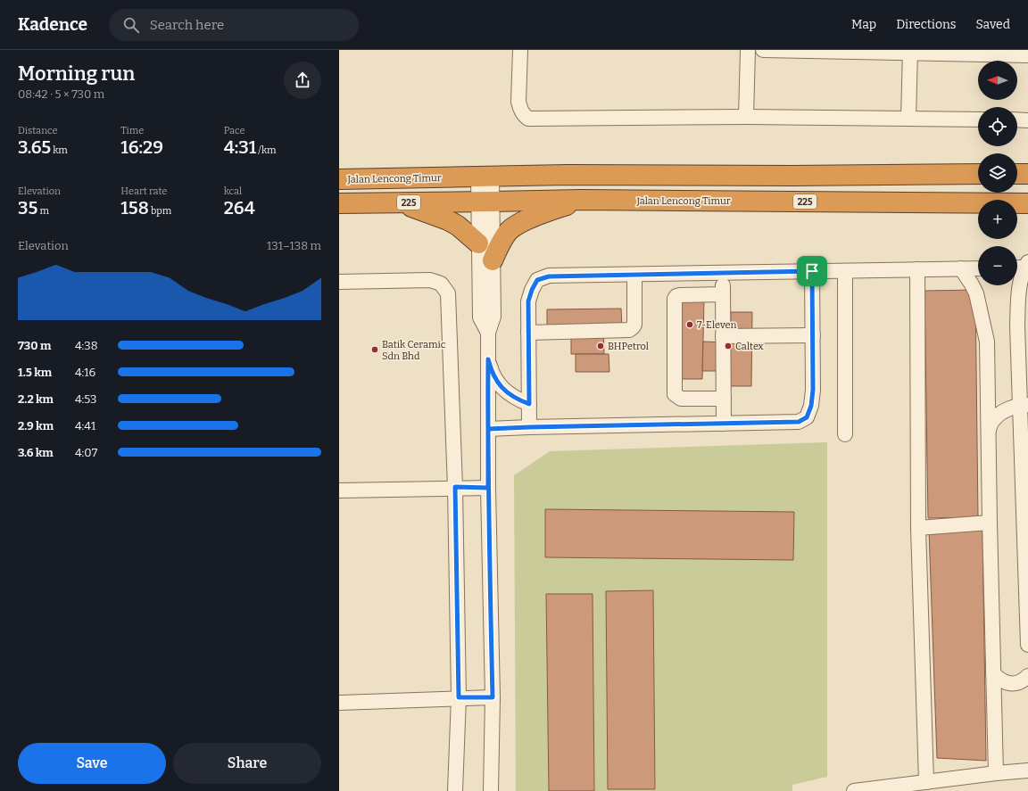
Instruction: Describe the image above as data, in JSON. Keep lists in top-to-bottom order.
{
  "streets": {
    "highway": ["Jalan Lencong Timur", "225"]
  },
  "places": [
    "7-Eleven",
    "BHPetrol",
    "Caltex",
    "Batik Ceramic Sdn Bhd"
  ],
  "north": "left",
  "page": {
    "header": "Kadence",
    "search": "Search here",
    "nav": ["Map", "Directions", "Saved"],
    "heading": ["Morning run", "08:42 · 5 × 730 m"],
    "map_buttons": ["+", "−"],
    "stats": [
      ["Distance", "3.65 km"],
      ["Time", "16:29"],
      ["Pace", "4:31 /km"],
      ["Elevation", "35 m"],
      ["Heart rate", "158 bpm"],
      ["kcal", "264"]
    ],
    "chart": ["Elevation", "131–138 m"],
    "list": [
      {
        "name": "730 m",
        "note": "4:38"
      },
      {
        "name": "1.5 km",
        "note": "4:16"
      },
      {
        "name": "2.2 km",
        "note": "4:53"
      },
      {
        "name": "2.9 km",
        "note": "4:41"
      },
      {
        "name": "3.6 km",
        "note": "4:07"
      }
    ],
    "buttons": ["Save", "Share"]
  }
}
